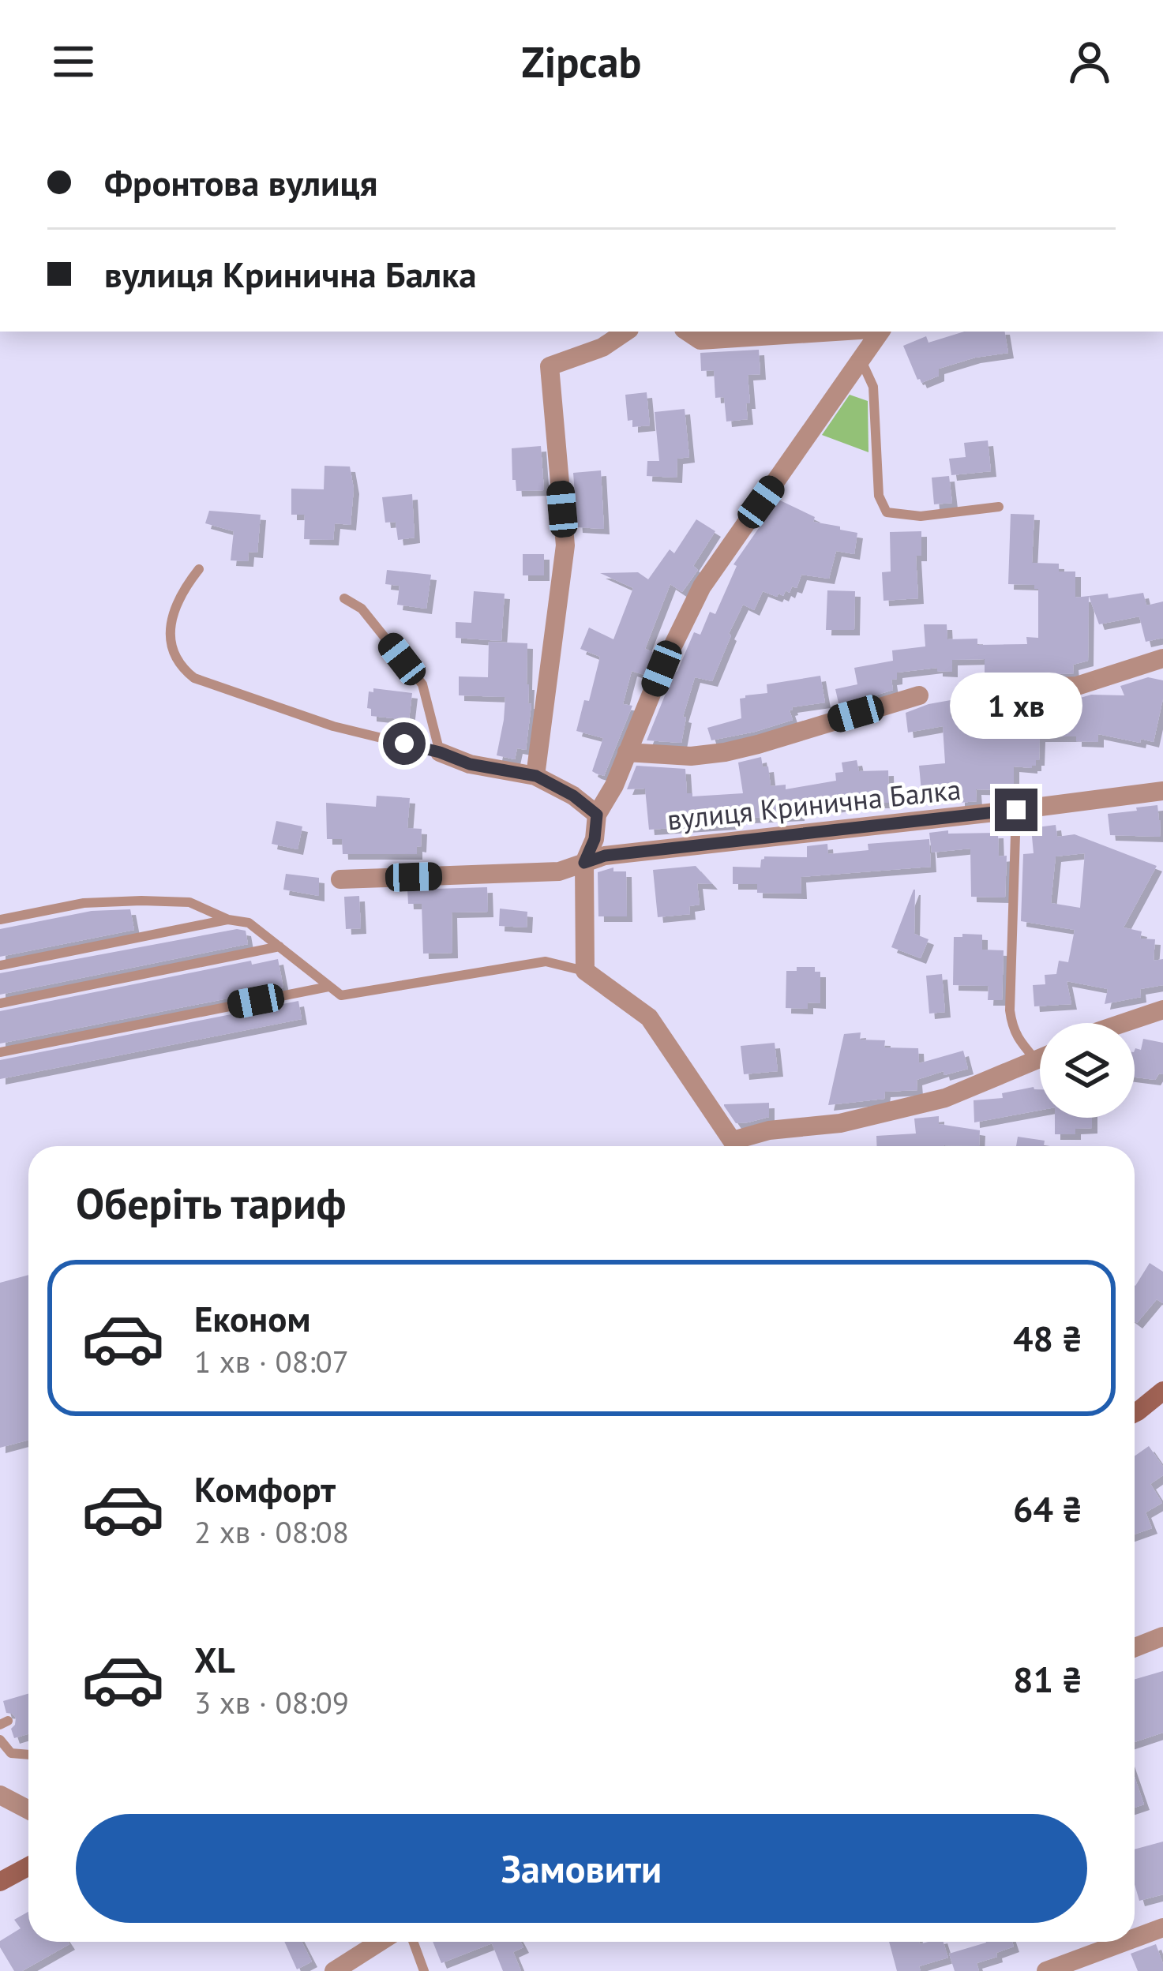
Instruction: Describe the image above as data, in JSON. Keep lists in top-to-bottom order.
{
  "streets": {
    "street": ["вулиця Кринична Балка"]
  },
  "page": {
    "header": "Zipcab",
    "banner": ["Фронтова вулиця", "вулиця Кринична Балка"],
    "bubble": "1 хв",
    "heading": "Оберіть тариф",
    "list": [
      {
        "name": "Економ",
        "note": "1 хв · 08:07",
        "value": "48 ₴"
      },
      {
        "name": "Комфорт",
        "note": "2 хв · 08:08",
        "value": "64 ₴"
      },
      {
        "name": "XL",
        "note": "3 хв · 08:09",
        "value": "81 ₴"
      }
    ],
    "buttons": "Замовити"
  }
}
